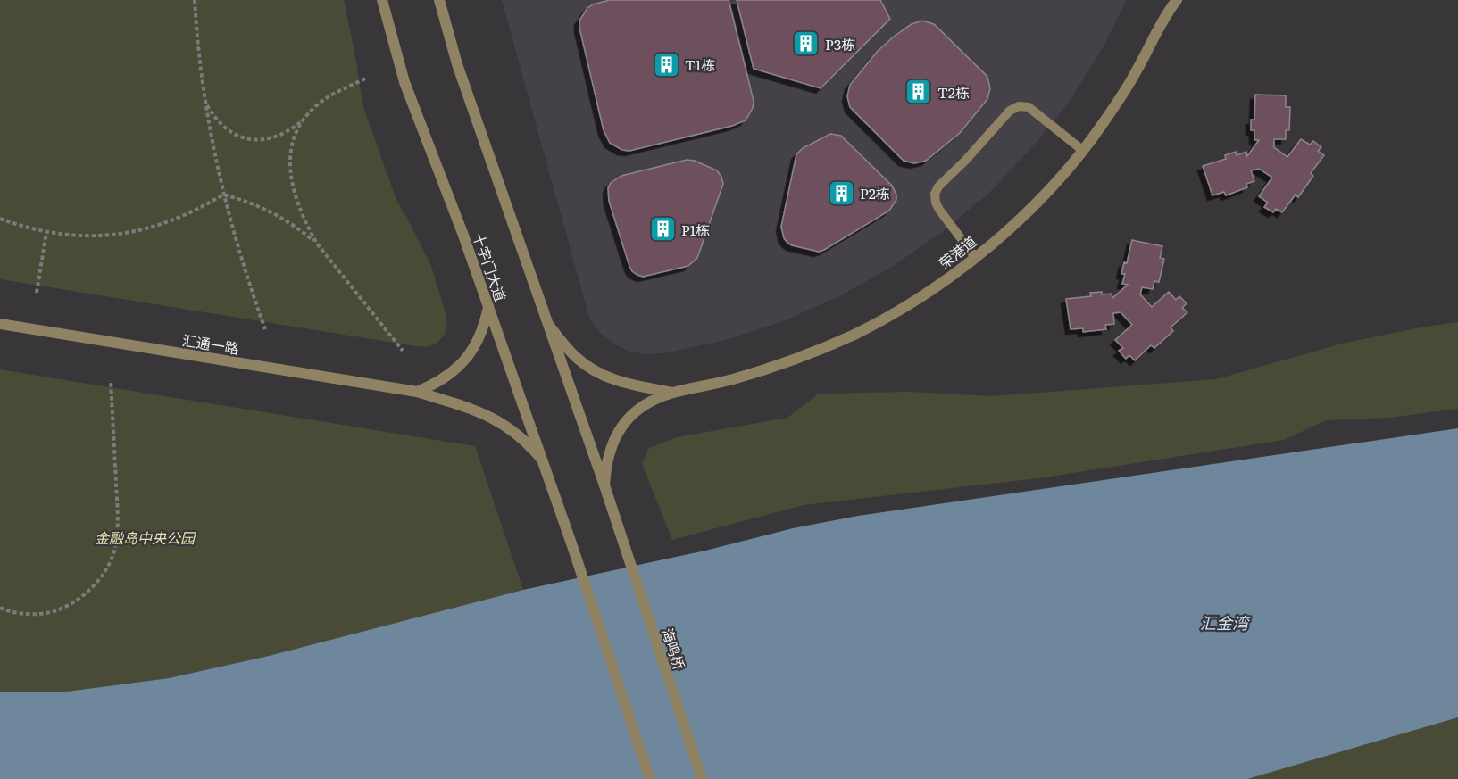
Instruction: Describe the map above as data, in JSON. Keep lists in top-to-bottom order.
{
  "streets": {
    "street": [
      "荣港道",
      "十字门大道",
      "汇通一路",
      "海鸣桥"
    ]
  },
  "crossings": [
    ["十字门大道", "汇通一路"]
  ],
  "water": ["汇金湾"],
  "parks": ["金融岛中央公园"],
  "places": {
    "building": [
      "P3栋",
      "T1栋",
      "T2栋",
      "P2栋",
      "P1栋"
    ]
  }
}
